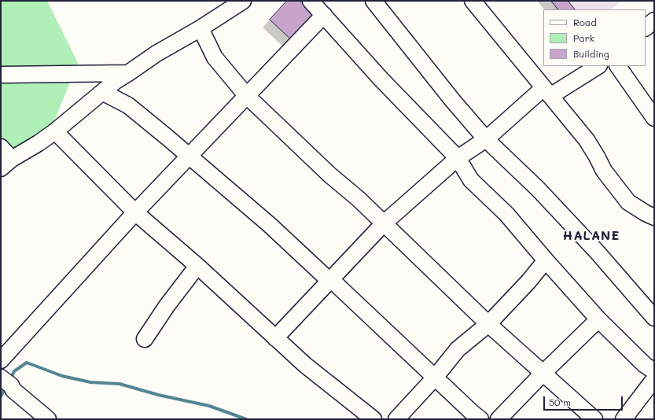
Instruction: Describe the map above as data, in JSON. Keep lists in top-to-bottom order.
{
  "districts": ["HALANE"],
  "legend": ["Road", "Park", "Building"],
  "scale_bar": "50 m"
}
